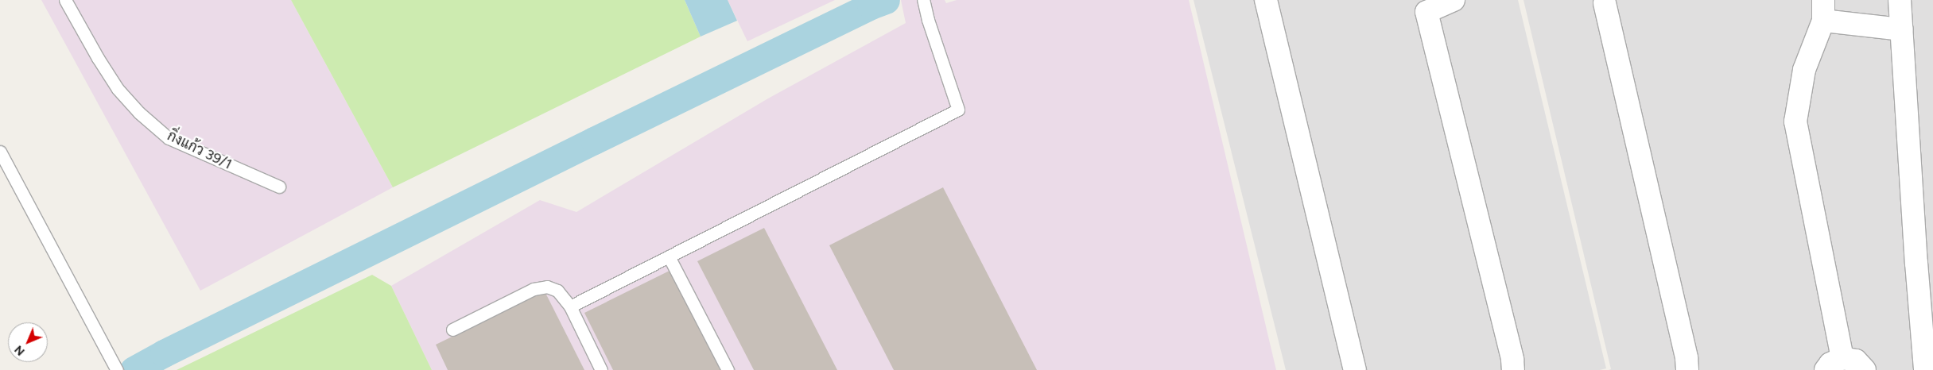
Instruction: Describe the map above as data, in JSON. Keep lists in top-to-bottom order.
{
  "streets": {
    "lane": ["กิ่งแก้ว 39/1"]
  },
  "north": "bottom left"
}
